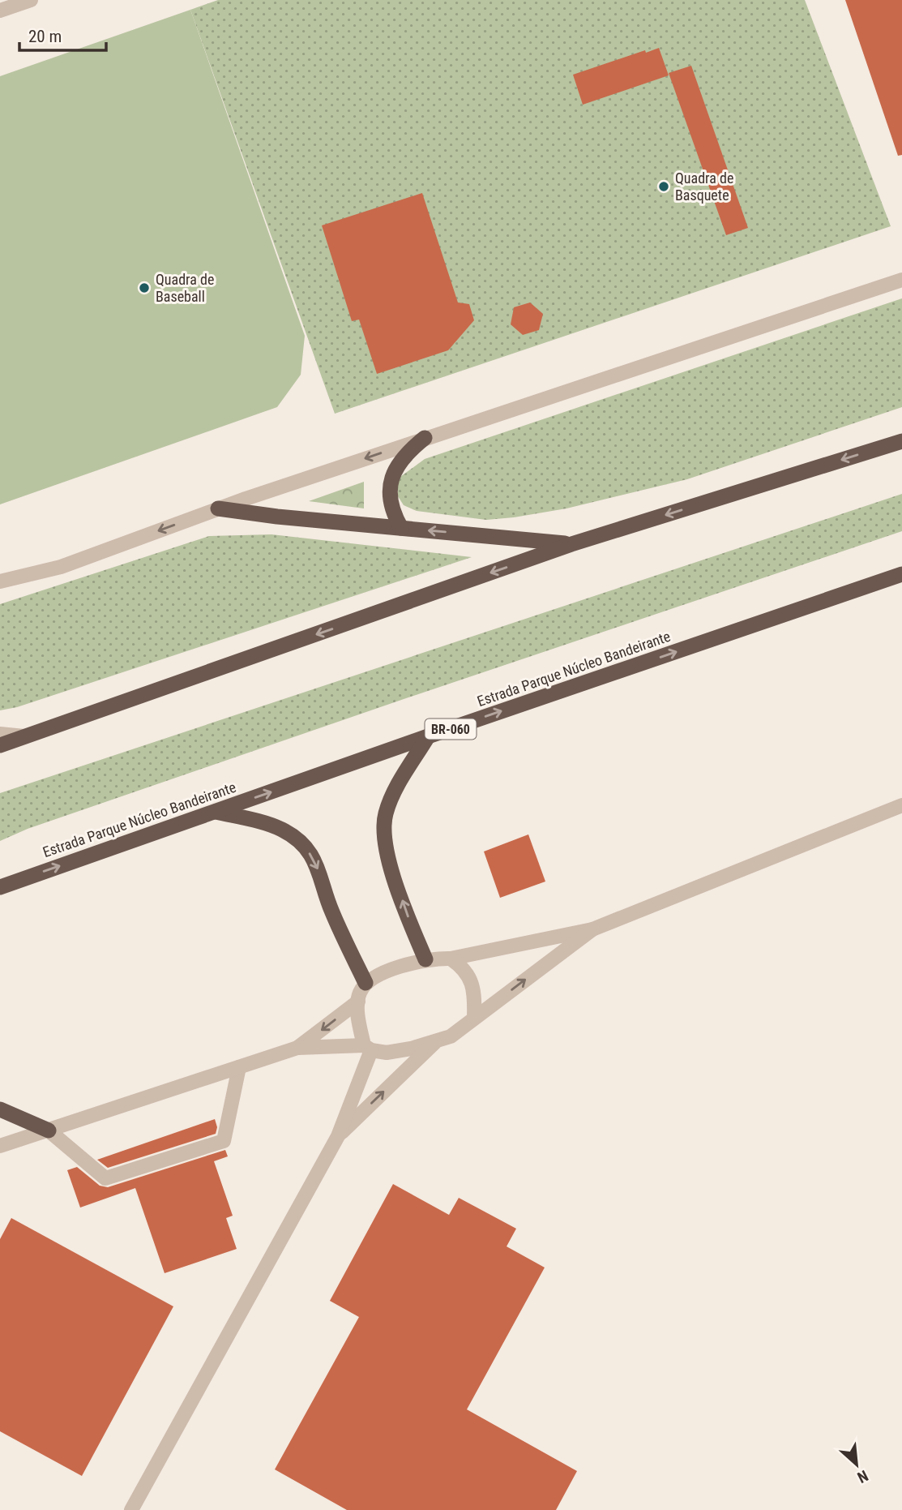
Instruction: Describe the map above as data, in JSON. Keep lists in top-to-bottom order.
{
  "streets": {
    "highway": ["Estrada Parque Núcleo Bandeirante", "BR-060"]
  },
  "places": ["Quadra de Basquete", "Quadra de Baseball"],
  "scale_bar": "20 m",
  "north": "bottom right"
}
